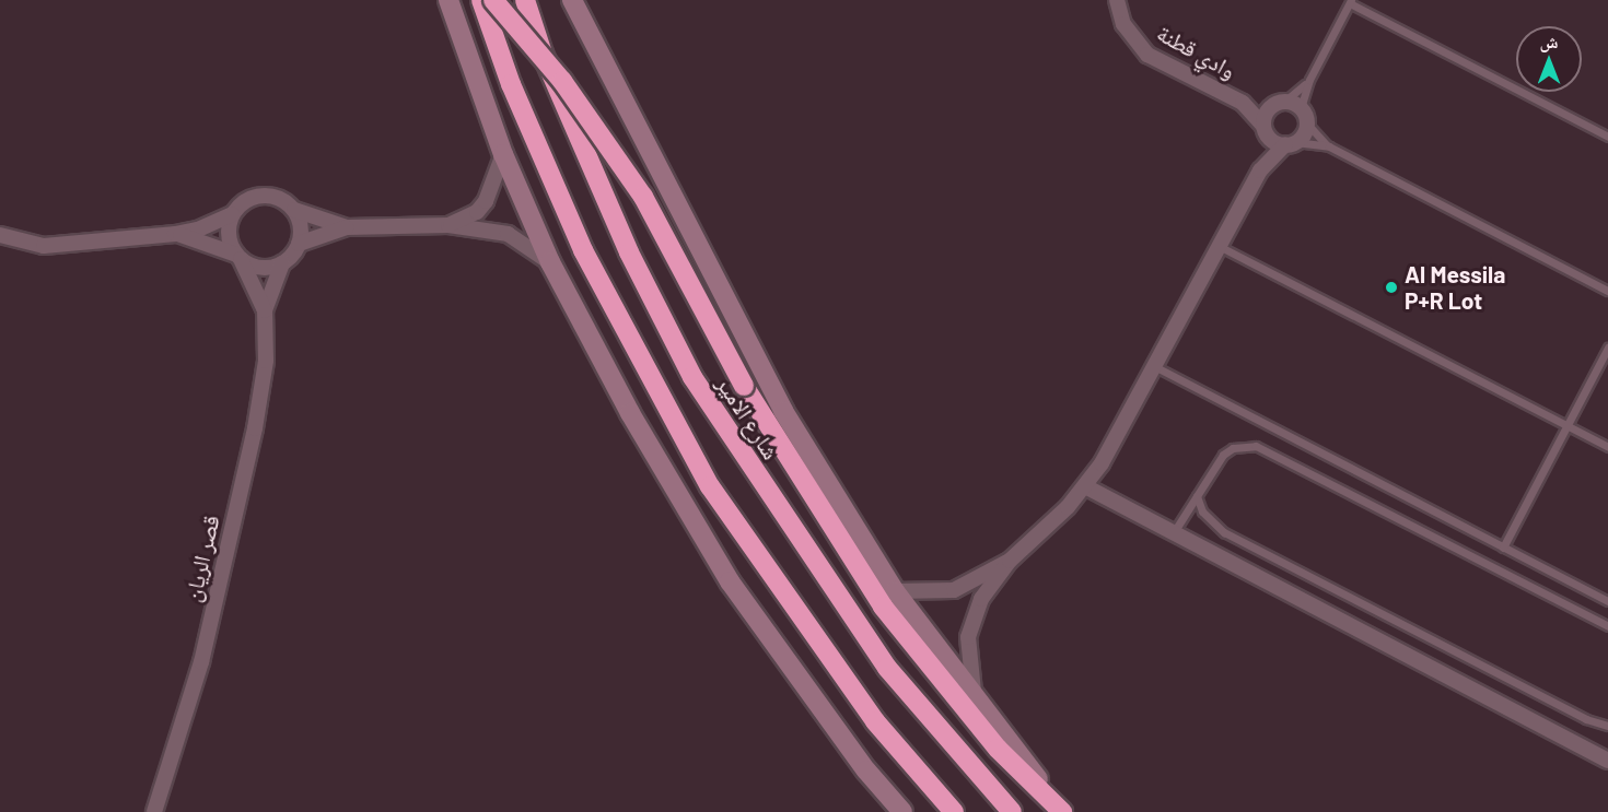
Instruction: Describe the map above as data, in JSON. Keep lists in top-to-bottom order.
{
  "streets": {
    "highway": ["شارع الامير"],
    "street": ["وادي قطنة", "قصر الريان"]
  },
  "places": ["Al Messila P+R Lot"],
  "north": "top"
}
